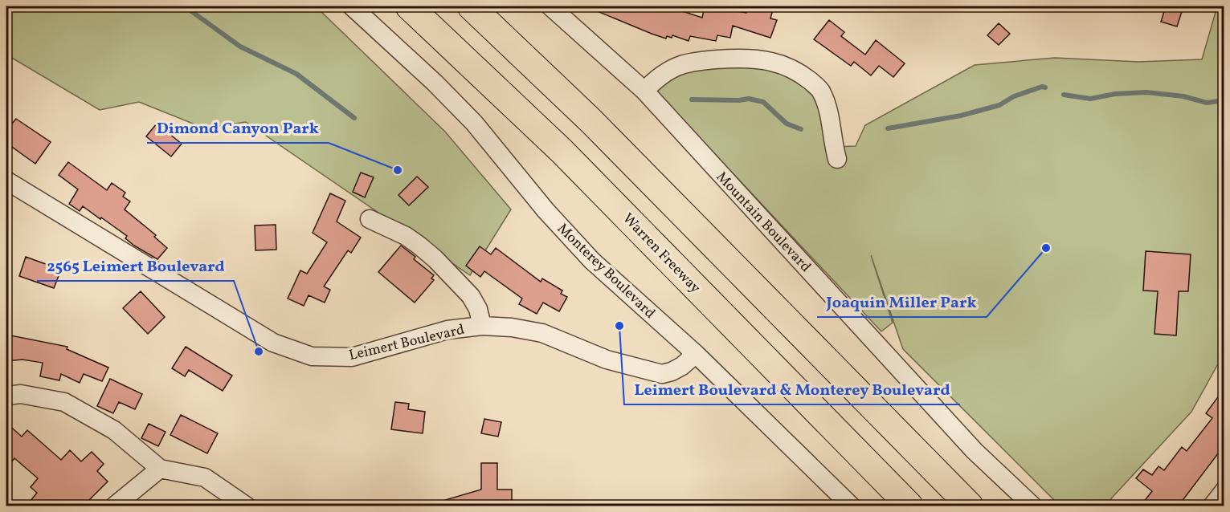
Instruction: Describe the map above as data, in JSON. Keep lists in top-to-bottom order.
{
  "streets": {
    "highway": ["Warren Freeway"],
    "street": ["Mountain Boulevard", "Monterey Boulevard", "Leimert Boulevard"]
  },
  "crossings": [
    ["Monterey Boulevard", "Leimert Boulevard"]
  ],
  "places": [
    "Dimond Canyon Park",
    "Joaquin Miller Park",
    "Leimert Boulevard & Monterey Boulevard",
    "2565 Leimert Boulevard"
  ]
}
